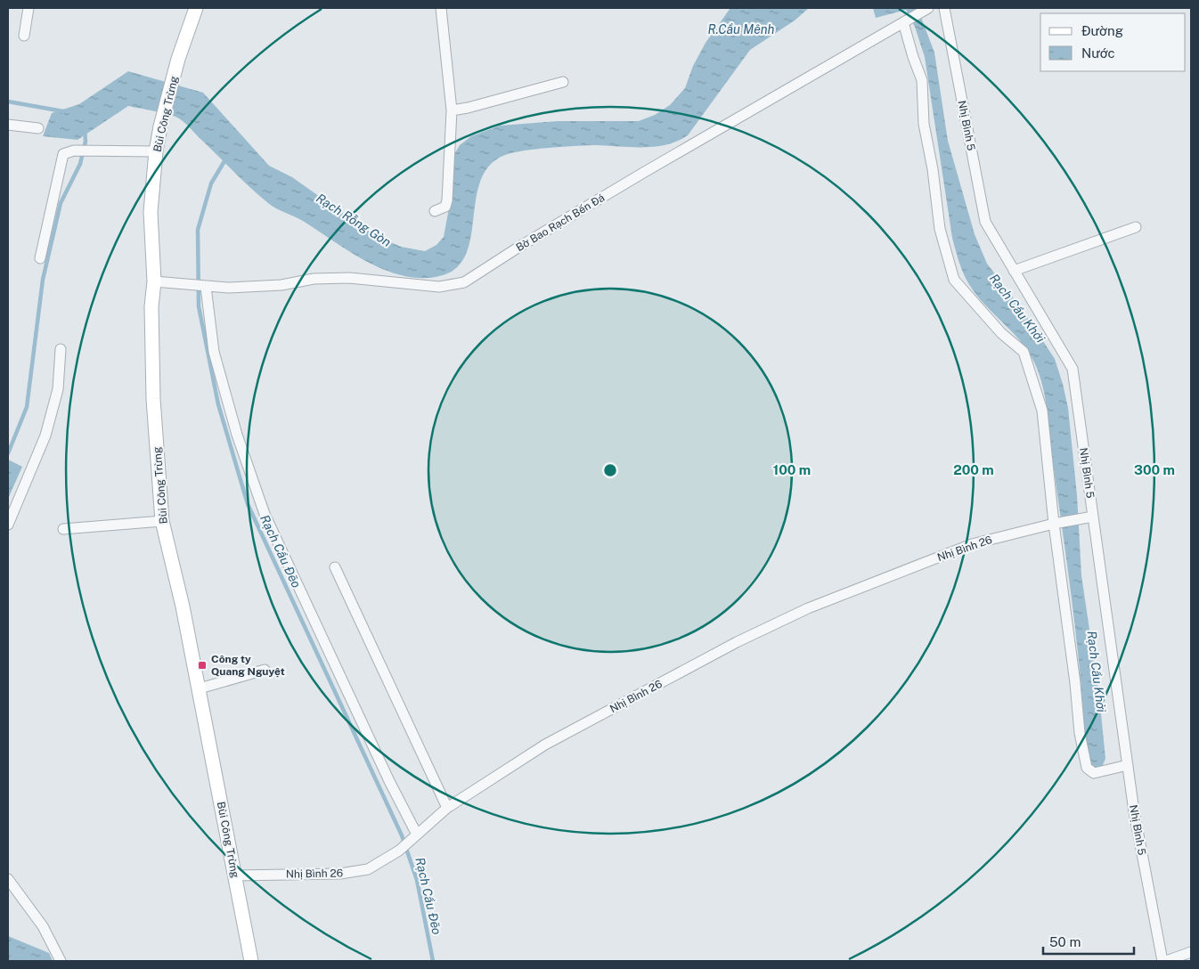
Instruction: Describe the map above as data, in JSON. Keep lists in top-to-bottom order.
{
  "streets": {
    "street": [
      "Bùi Công Trừng",
      "Nhị Bình 5",
      "Bờ Bao Rạch Bến Đá",
      "Nhị Bình 26"
    ]
  },
  "crossings": [
    ["Bùi Công Trừng", "Bờ Bao Rạch Bến Đá"],
    ["Bùi Công Trừng", "Nhị Bình 26"],
    ["Nhị Bình 5", "Nhị Bình 26"]
  ],
  "water": [
    "R.Cầu Mênh",
    "Rạch Rỗng Gòn",
    "Rạch Cầu Khởi",
    "Rạch Cầu Đẽo"
  ],
  "places": {
    "transit": ["Công ty Quang Nguyệt"]
  },
  "legend": ["Đường", "Nước"],
  "scale_bar": "50 m",
  "rings": ["100 m", "200 m", "300 m"]
}
